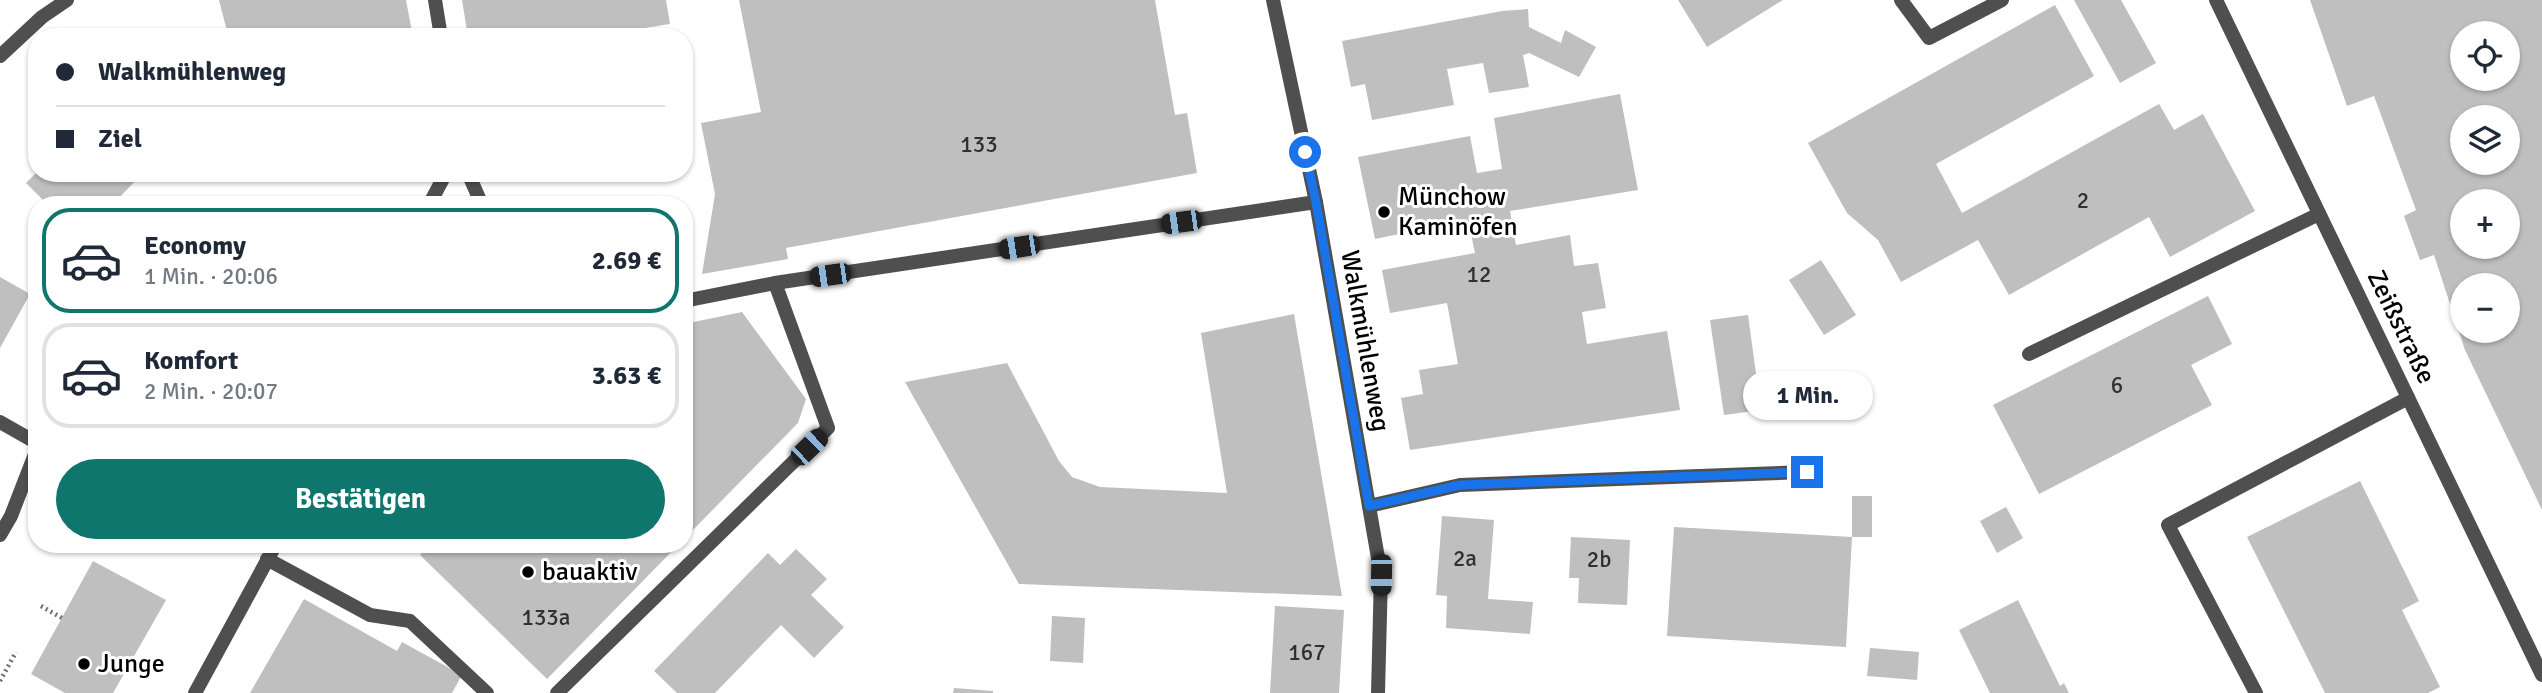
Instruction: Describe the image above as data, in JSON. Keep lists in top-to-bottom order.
{
  "streets": {
    "street": ["Zeißstraße", "Walkmühlenweg"]
  },
  "places": ["Münchow Kaminöfen", "bauaktiv", "Junge"],
  "house_numbers": [
    "133",
    "2",
    "12",
    "6",
    "2a",
    "2b",
    "133a",
    "167"
  ],
  "page": {
    "map_buttons": ["+", "−"],
    "banner": ["Walkmühlenweg", "Ziel"],
    "list": [
      {
        "name": "Economy",
        "note": "1 Min. · 20:06",
        "value": "2.69 €"
      },
      {
        "name": "Komfort",
        "note": "2 Min. · 20:07",
        "value": "3.63 €"
      }
    ],
    "bubble": "1 Min.",
    "buttons": "Bestätigen"
  }
}
